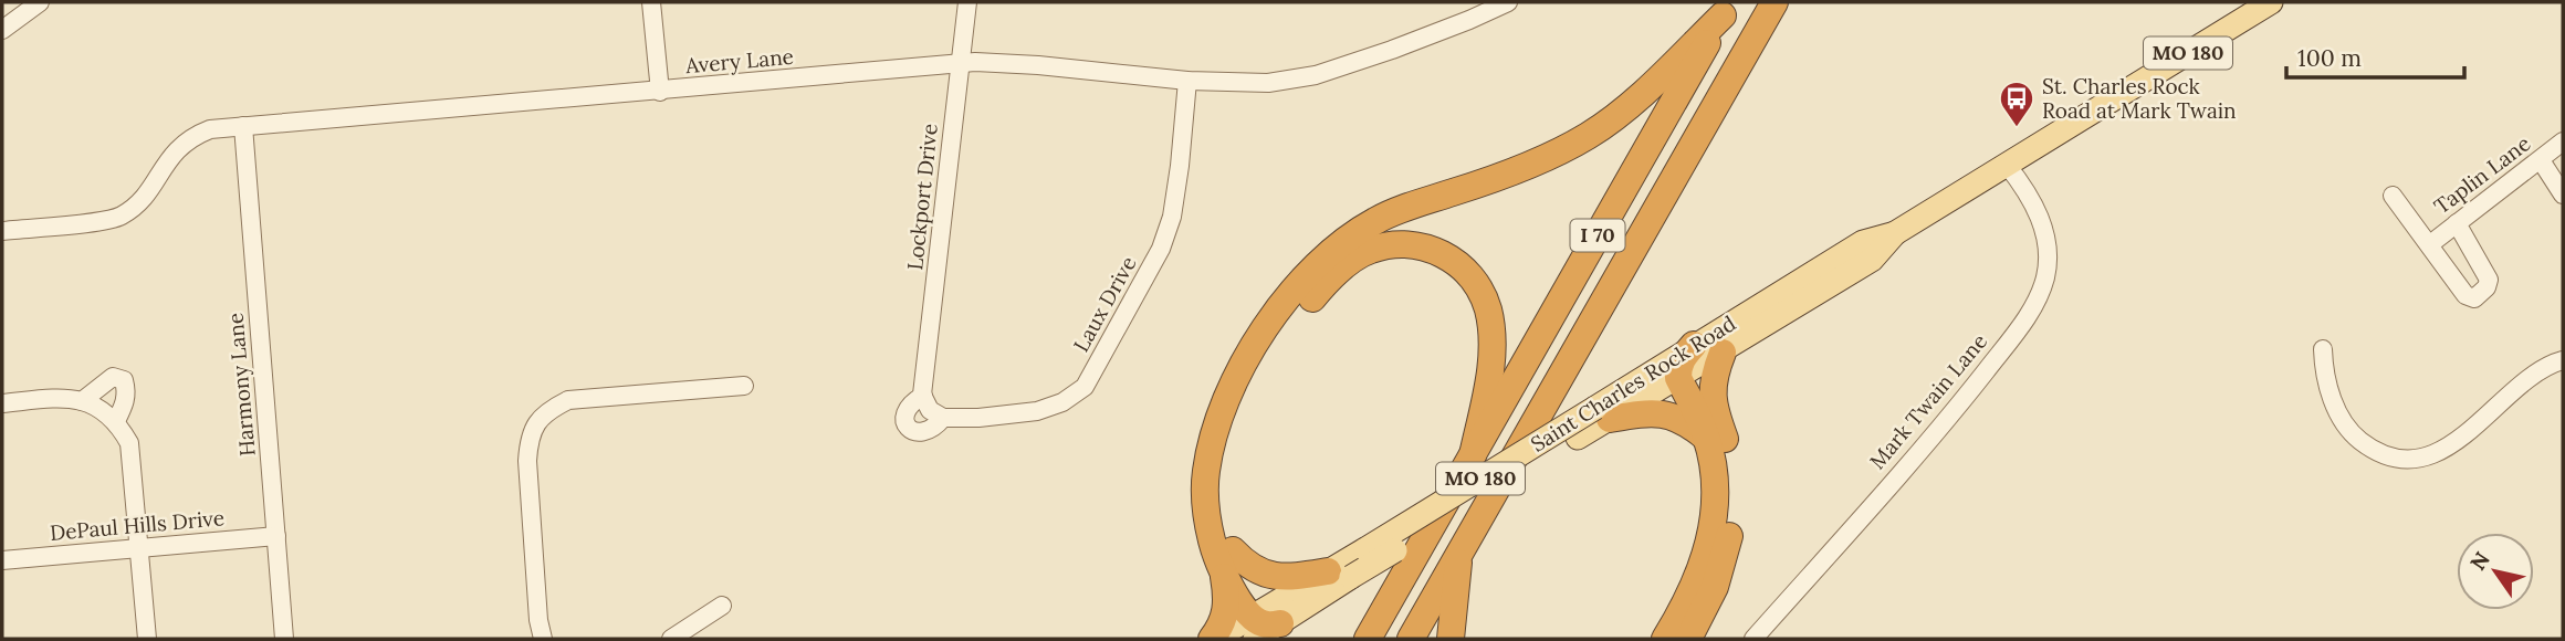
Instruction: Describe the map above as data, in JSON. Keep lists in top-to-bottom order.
{
  "streets": {
    "highway": ["I 70"],
    "main road": ["MO 180", "Saint Charles Rock Road"],
    "street": [
      "Avery Lane",
      "Taplin Lane",
      "Lockport Drive",
      "Laux Drive",
      "Harmony Lane",
      "Mark Twain Lane",
      "DePaul Hills Drive"
    ]
  },
  "crossings": [
    ["Avery Lane", "Lockport Drive"],
    ["Avery Lane", "Laux Drive"],
    ["Avery Lane", "Harmony Lane"],
    ["Lockport Drive", "Laux Drive"],
    ["Saint Charles Rock Road", "Mark Twain Lane"],
    ["Harmony Lane", "DePaul Hills Drive"]
  ],
  "places": {
    "bus stop": ["St. Charles Rock Road at Mark Twain"]
  },
  "scale_bar": "100 m",
  "north": "top left"
}
